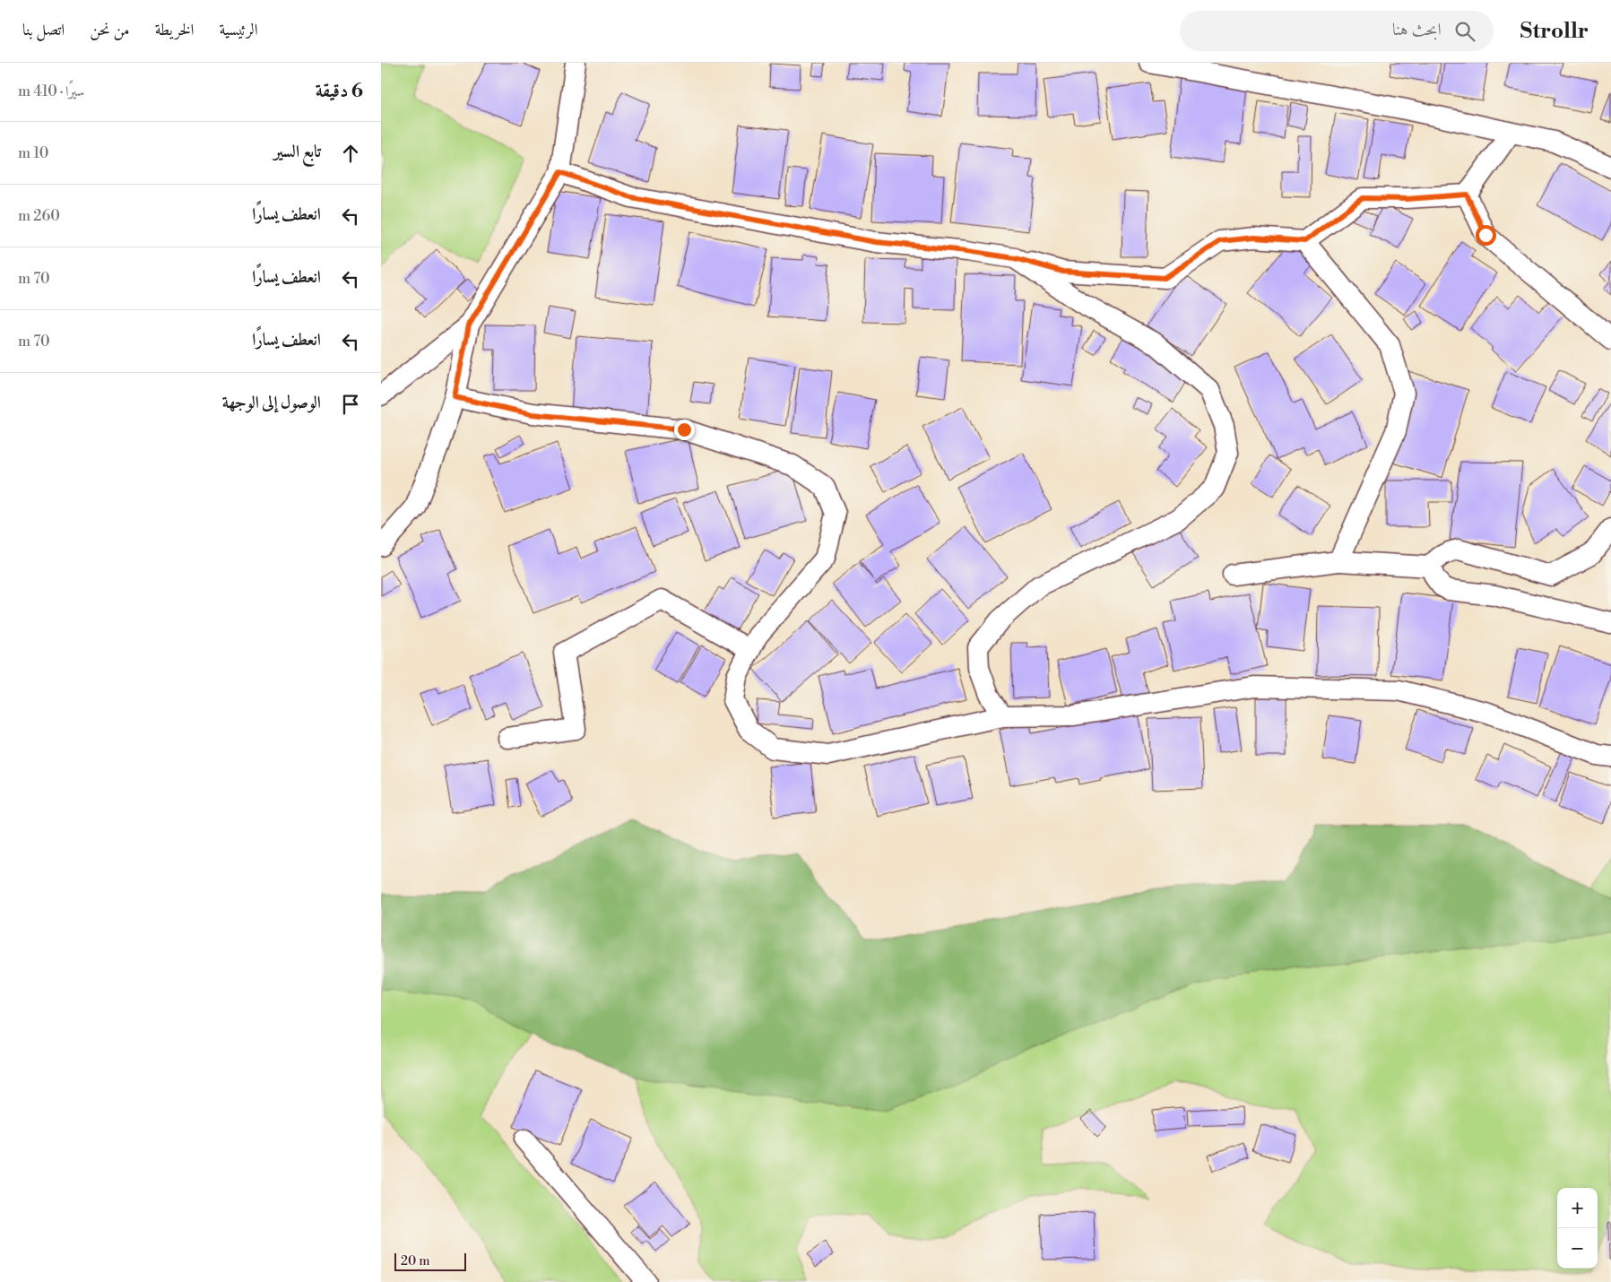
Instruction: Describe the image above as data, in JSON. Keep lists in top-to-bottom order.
{
  "scale_bar": "20 m",
  "page": {
    "header": "Strollr",
    "search": "ابحث هنا",
    "nav": [
      "الرئيسية",
      "الخريطة",
      "من نحن",
      "اتصل بنا"
    ],
    "heading": ["6 دقيقة", "سيرًا · 410 m"],
    "list": [
      ["تابع السير", "10 m"],
      ["انعطف يسارًا", "260 m"],
      ["انعطف يسارًا", "70 m"],
      ["انعطف يسارًا", "70 m"],
      "الوصول إلى الوجهة"
    ],
    "map_buttons": ["+", "−"],
    "scale": "20 m"
  }
}
